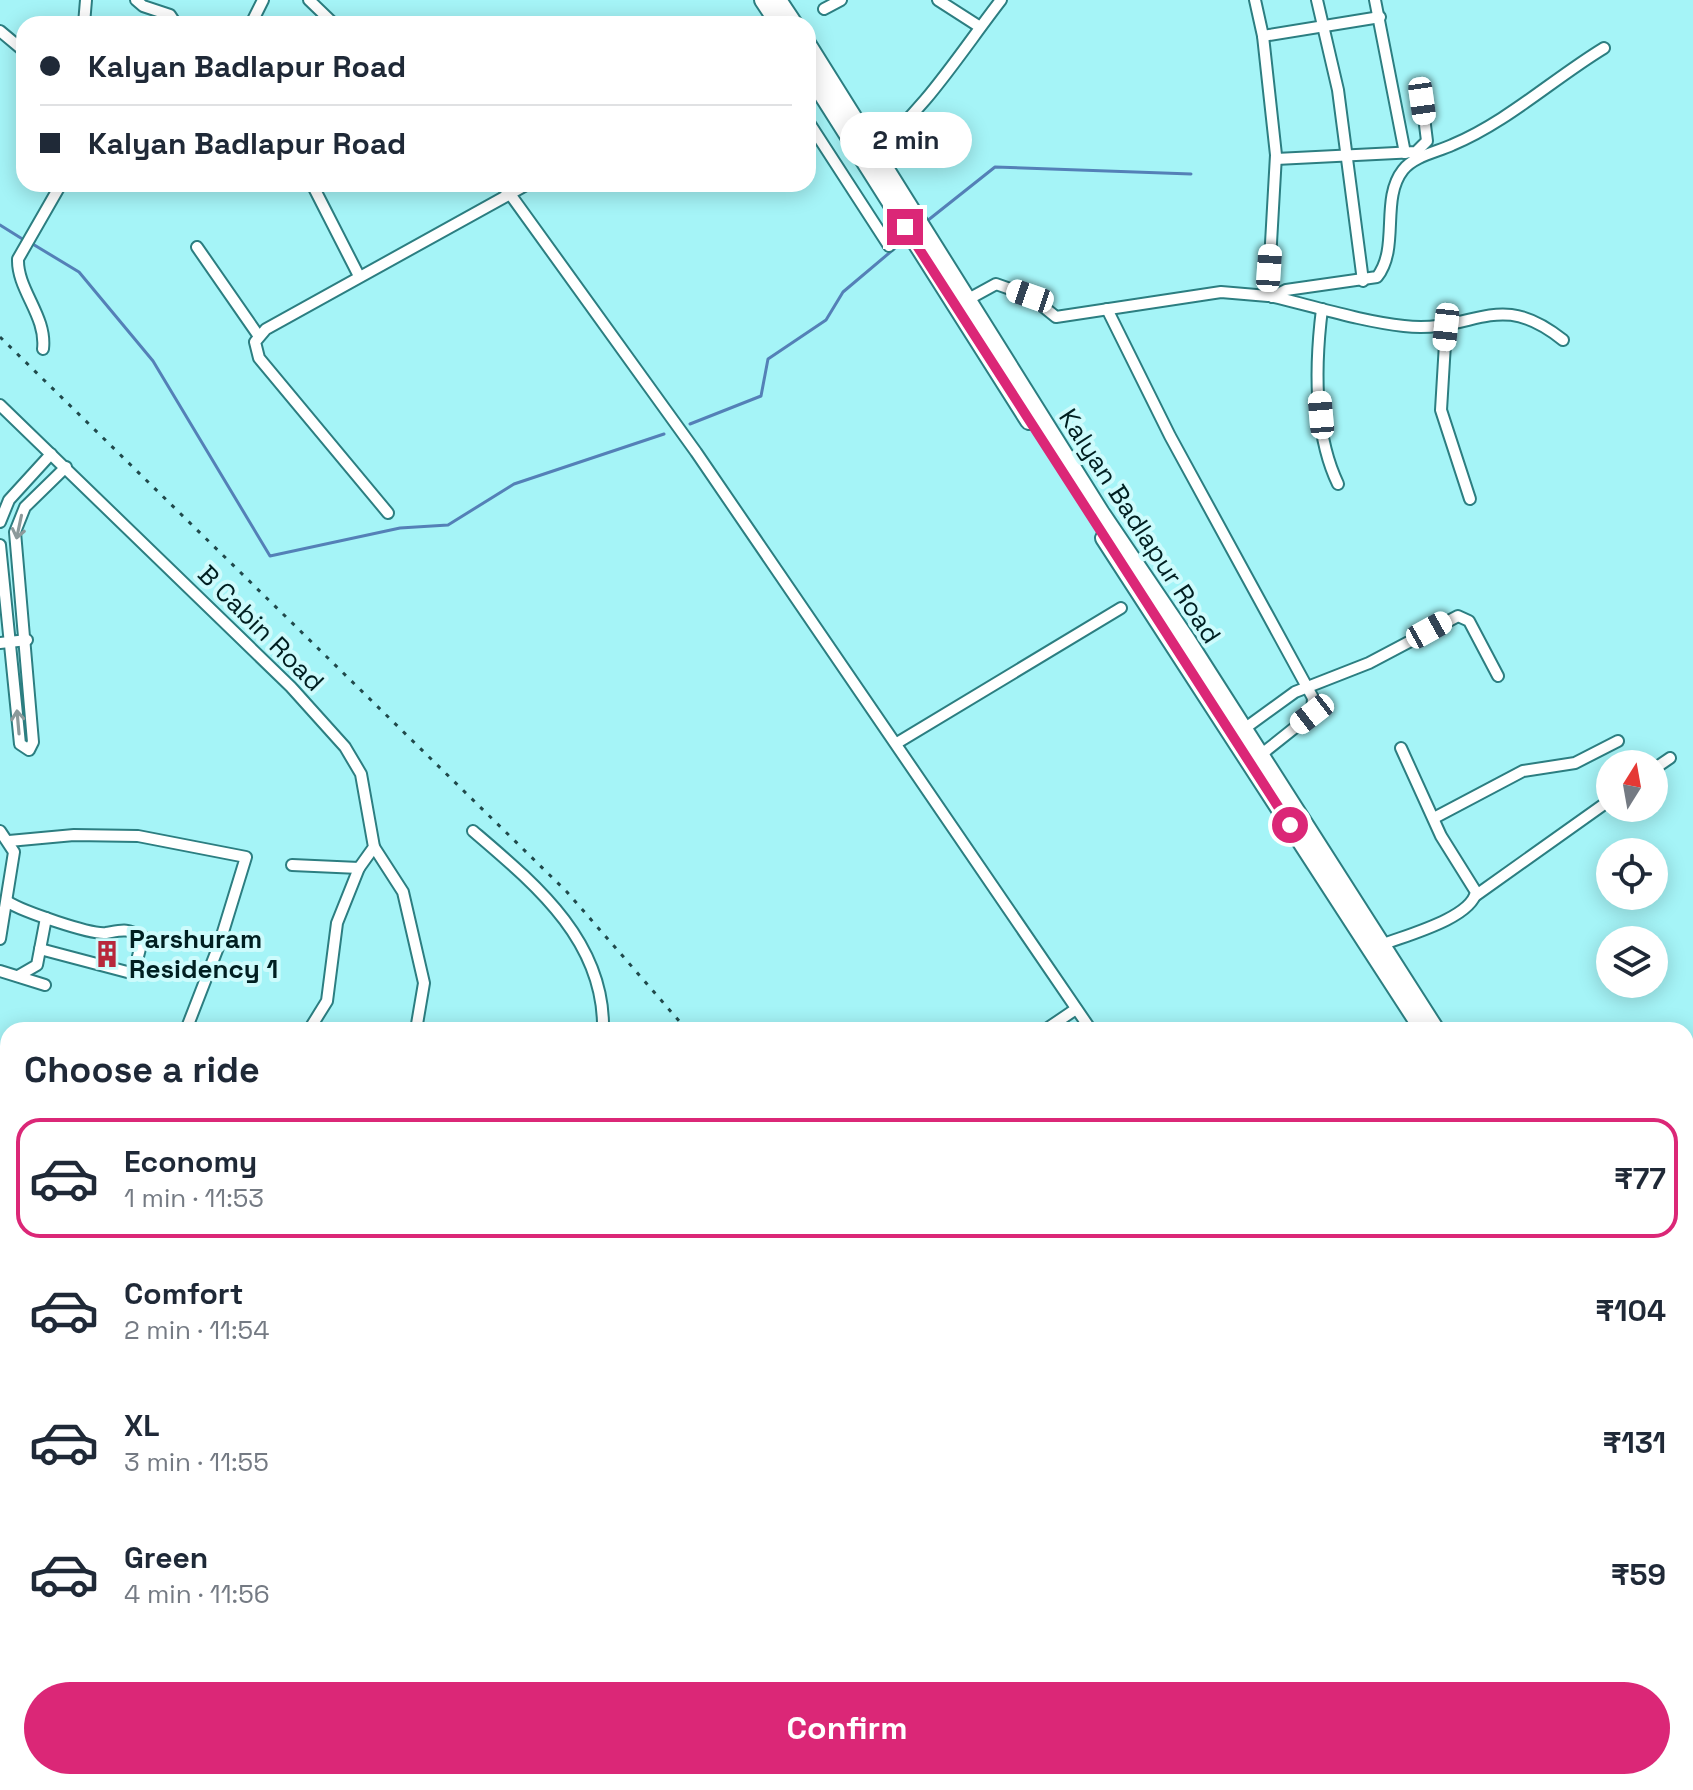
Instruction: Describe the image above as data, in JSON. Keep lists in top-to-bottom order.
{
  "streets": {
    "main road": ["Kalyan Badlapur Road"],
    "street": ["B Cabin Road"]
  },
  "places": {
    "building": ["Parshuram Residency 1"]
  },
  "north": "top",
  "page": {
    "banner": ["Kalyan Badlapur Road", "Kalyan Badlapur Road"],
    "bubble": "2 min",
    "heading": "Choose a ride",
    "list": [
      {
        "name": "Economy",
        "note": "1 min · 11:53",
        "value": "₹77"
      },
      {
        "name": "Comfort",
        "note": "2 min · 11:54",
        "value": "₹104"
      },
      {
        "name": "XL",
        "note": "3 min · 11:55",
        "value": "₹131"
      },
      {
        "name": "Green",
        "note": "4 min · 11:56",
        "value": "₹59"
      }
    ],
    "buttons": "Confirm"
  }
}
